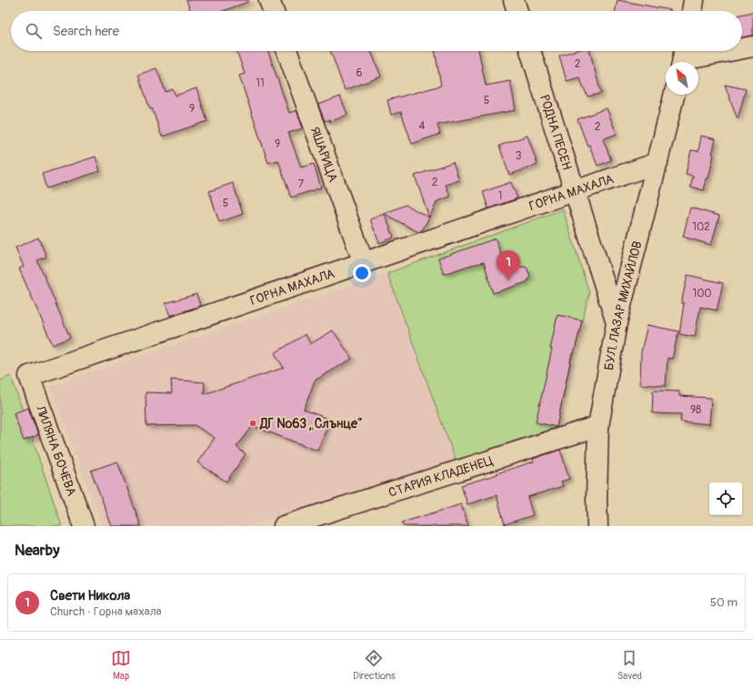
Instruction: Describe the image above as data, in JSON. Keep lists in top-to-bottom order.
{
  "streets": {
    "street": [
      "РОДНА ПЕСЕН",
      "ЯШАРИЦА",
      "ГОРНА МАХАЛА",
      "БУЛ. ЛАЗАР МИХАЙЛОВ",
      "ЛИЛЯНА БОЧЕВА",
      "СТАРИЯ КЛАДЕНЕЦ"
    ]
  },
  "crossings": [
    ["РОДНА ПЕСЕН", "ГОРНА МАХАЛА"],
    ["РОДНА ПЕСЕН", "БУЛ. ЛАЗАР МИХАЙЛОВ"],
    ["ЯШАРИЦА", "ГОРНА МАХАЛА"],
    ["ГОРНА МАХАЛА", "БУЛ. ЛАЗАР МИХАЙЛОВ"],
    ["ГОРНА МАХАЛА", "ЛИЛЯНА БОЧЕВА"],
    ["БУЛ. ЛАЗАР МИХАЙЛОВ", "СТАРИЯ КЛАДЕНЕЦ"]
  ],
  "places": ["ДГ №63 „Слънце“"],
  "house_numbers": [
    "2",
    "6",
    "11",
    "5",
    "9",
    "4",
    "2",
    "9",
    "3",
    "2",
    "7",
    "1",
    "5",
    "102",
    "100",
    "98"
  ],
  "north": "top left",
  "page": {
    "search": "Search here",
    "pins": "1",
    "heading": "Nearby",
    "list": [
      {
        "mark": "1",
        "name": "Свети Никола",
        "note": "Church · Горна махала",
        "value": "50 m"
      }
    ],
    "nav": ["Map", "Directions", "Saved"]
  }
}
